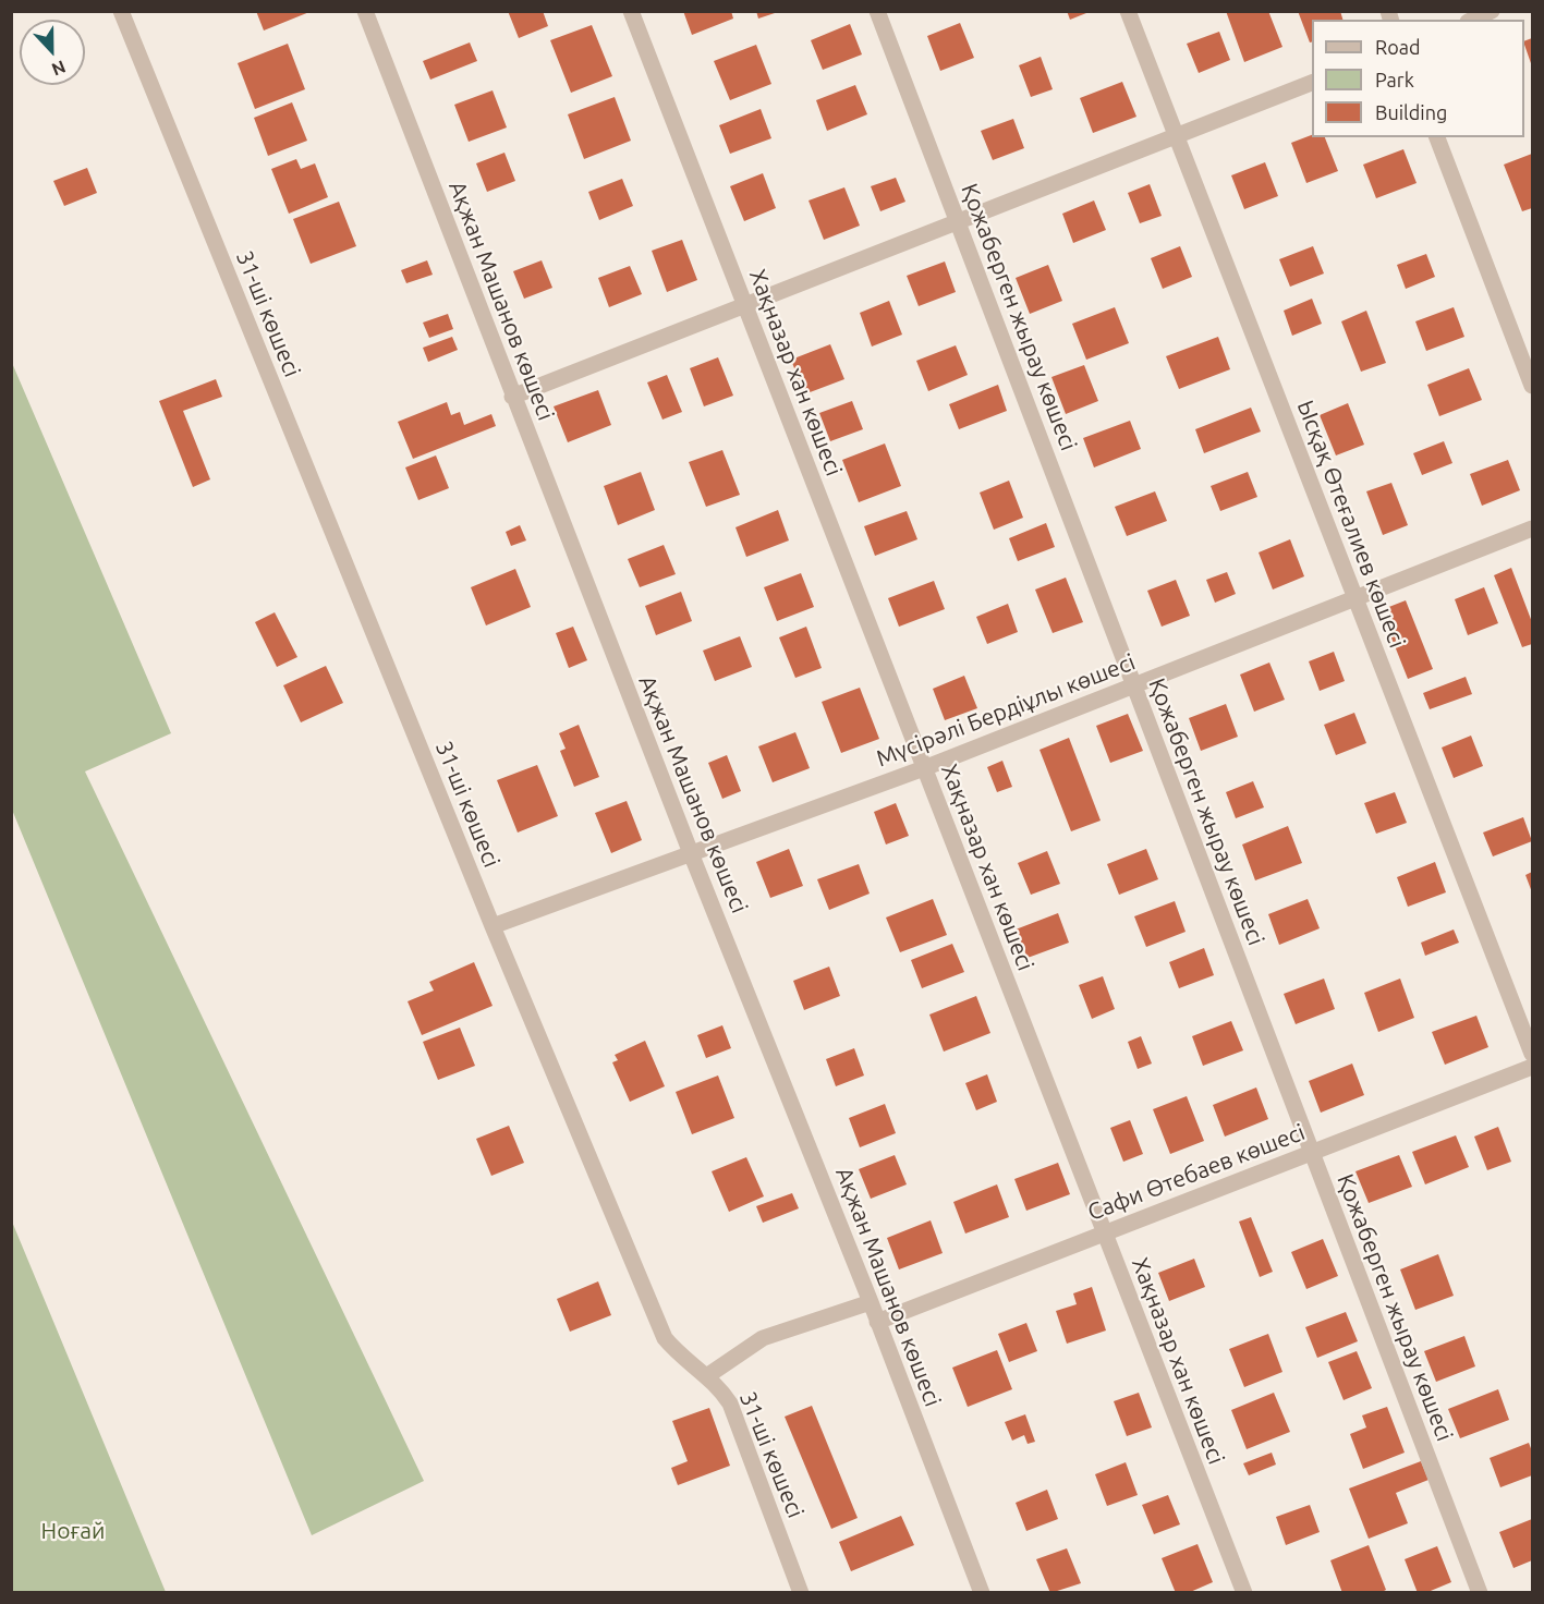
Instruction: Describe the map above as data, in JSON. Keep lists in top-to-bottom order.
{
  "streets": {
    "street": [
      "Ақжан Машанов көшесі",
      "31-ші көшесі",
      "Қожаберген жырау көшесі",
      "Хақназар хан көшесі",
      "Ысқақ Өтеғалиев көшесі",
      "Мүсірәлі Бердіұлы көшесі",
      "Сафи Өтебаев көшесі"
    ]
  },
  "crossings": [
    ["Ақжан Машанов көшесі", "Мүсірәлі Бердіұлы көшесі"],
    ["Ақжан Машанов көшесі", "Сафи Өтебаев көшесі"],
    ["31-ші көшесі", "Мүсірәлі Бердіұлы көшесі"],
    ["Қожаберген жырау көшесі", "Мүсірәлі Бердіұлы көшесі"],
    ["Қожаберген жырау көшесі", "Сафи Өтебаев көшесі"],
    ["Хақназар хан көшесі", "Мүсірәлі Бердіұлы көшесі"],
    ["Хақназар хан көшесі", "Сафи Өтебаев көшесі"],
    ["Ысқақ Өтеғалиев көшесі", "Мүсірәлі Бердіұлы көшесі"]
  ],
  "parks": ["Ноғай"],
  "legend": ["Road", "Park", "Building"],
  "north": "bottom"
}
